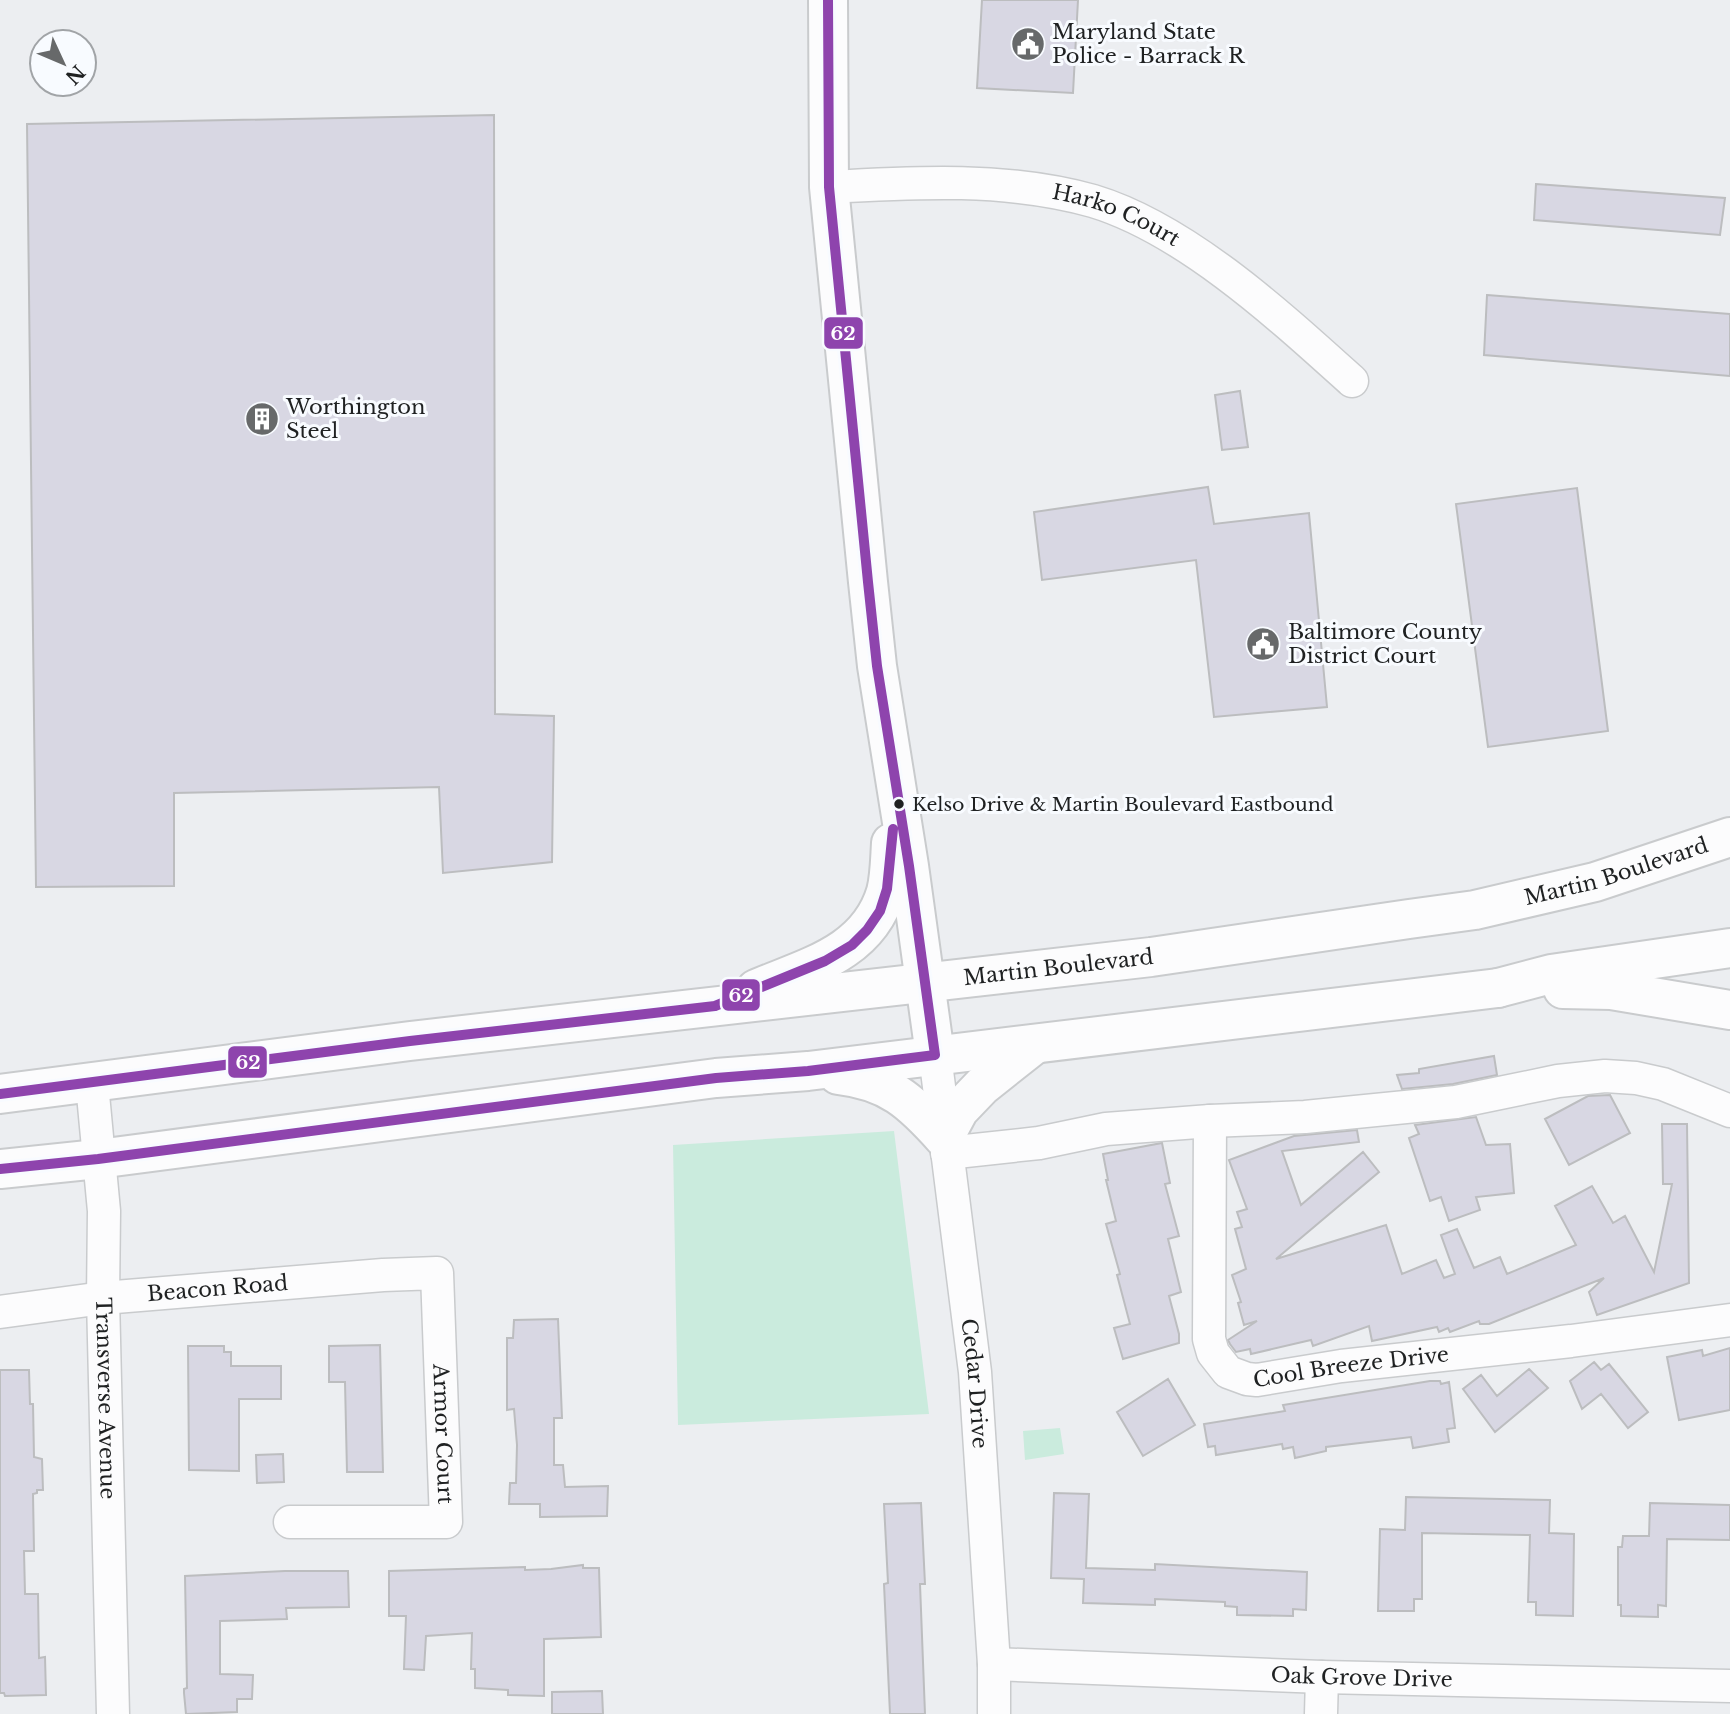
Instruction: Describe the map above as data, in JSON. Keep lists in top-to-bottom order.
{
  "streets": {
    "main road": ["Martin Boulevard"],
    "street": [
      "Harko Court",
      "Beacon Road",
      "Cool Breeze Drive",
      "Cedar Drive",
      "Transverse Avenue",
      "Armor Court",
      "Oak Grove Drive"
    ]
  },
  "crossings": [
    ["Martin Boulevard", "Transverse Avenue"],
    ["Beacon Road", "Transverse Avenue"],
    ["Beacon Road", "Armor Court"],
    ["Cedar Drive", "Oak Grove Drive"]
  ],
  "places": {
    "public building": ["Maryland State Police - Barrack R", "Baltimore County District Court"],
    "building": ["Worthington Steel"],
    "other": ["Kelso Drive & Martin Boulevard Eastbound"]
  },
  "lines": ["transit line 62"],
  "north": "bottom right"
}
